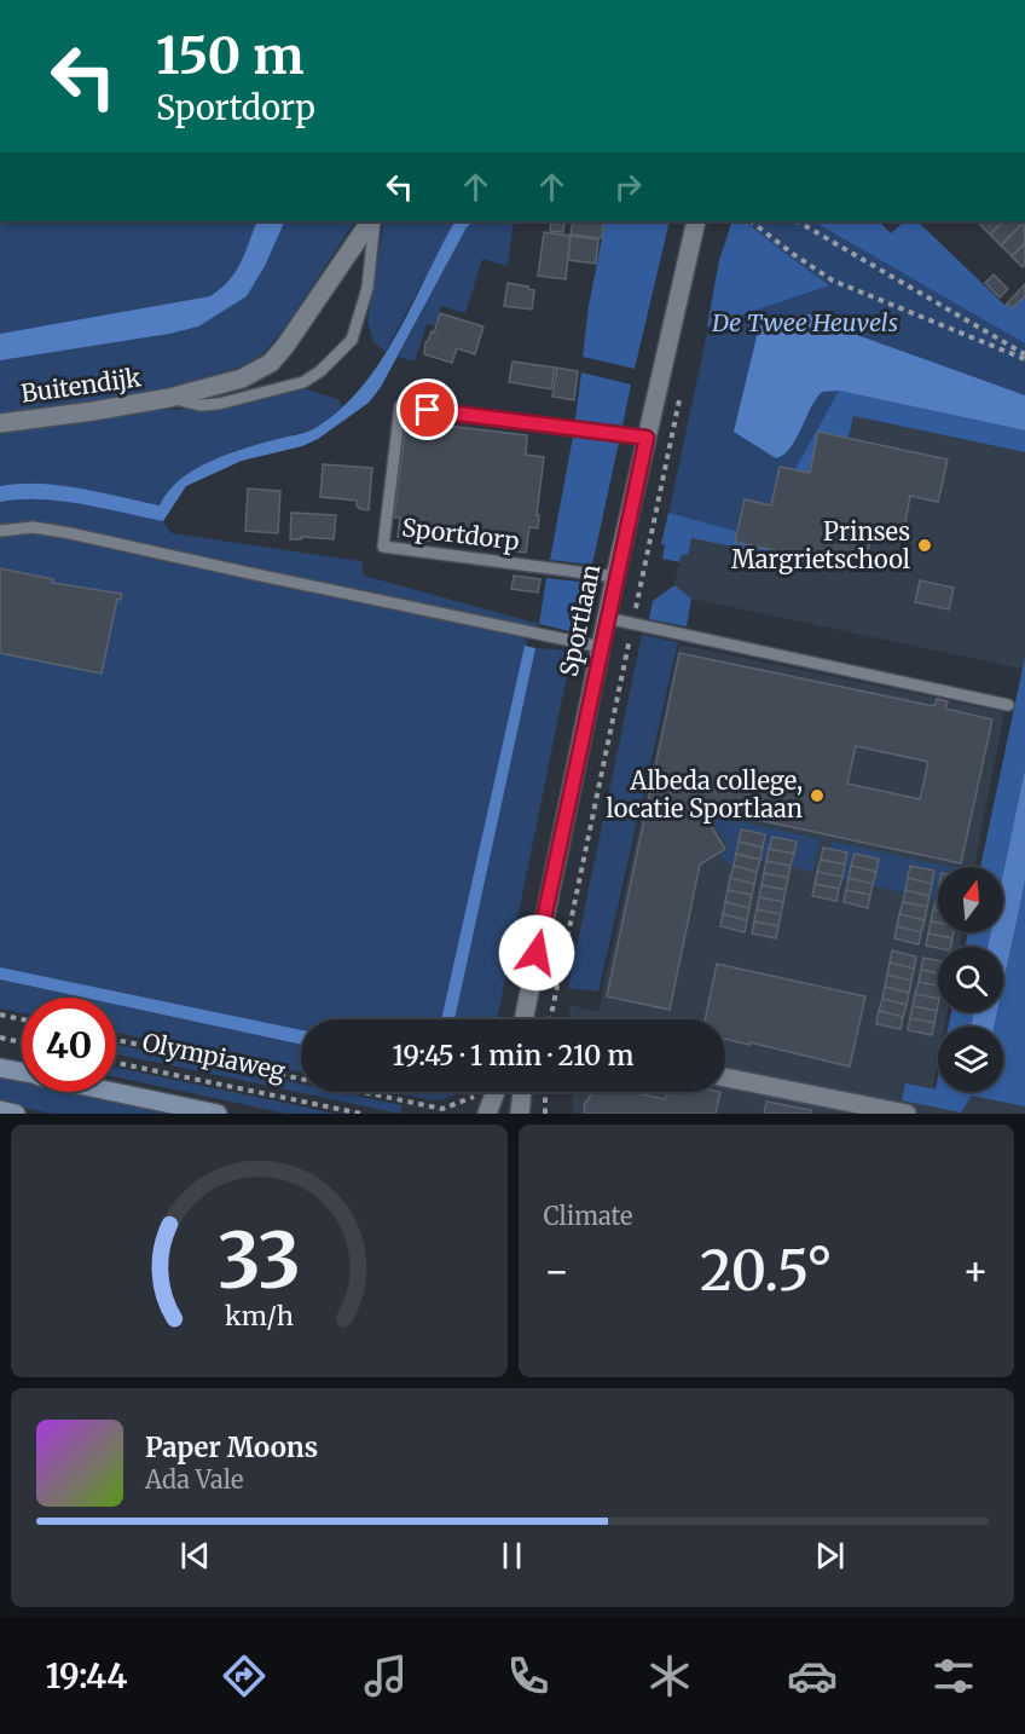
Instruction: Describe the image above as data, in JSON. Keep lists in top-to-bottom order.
{
  "streets": {
    "street": ["Buitendijk", "Sportlaan"],
    "lane": ["Sportdorp"],
    "path": ["Olympiaweg"]
  },
  "crossings": [
    ["Sportdorp", "Sportlaan"]
  ],
  "parks": ["De Twee Heuvels"],
  "places": ["Prinses Margrietschool", "Albeda college, locatie Sportlaan"],
  "north": "top",
  "page": {
    "turn": ["150 m", "Sportdorp"],
    "limit": "40",
    "trip": "19:45 · 1 min · 210 m",
    "tile": "Climate",
    "heat": ["−", "20.5°", "+"],
    "song": ["Paper Moons", "Ada Vale"],
    "tabs": "19:44",
    "gauge": ["33", "km/h"]
  }
}
